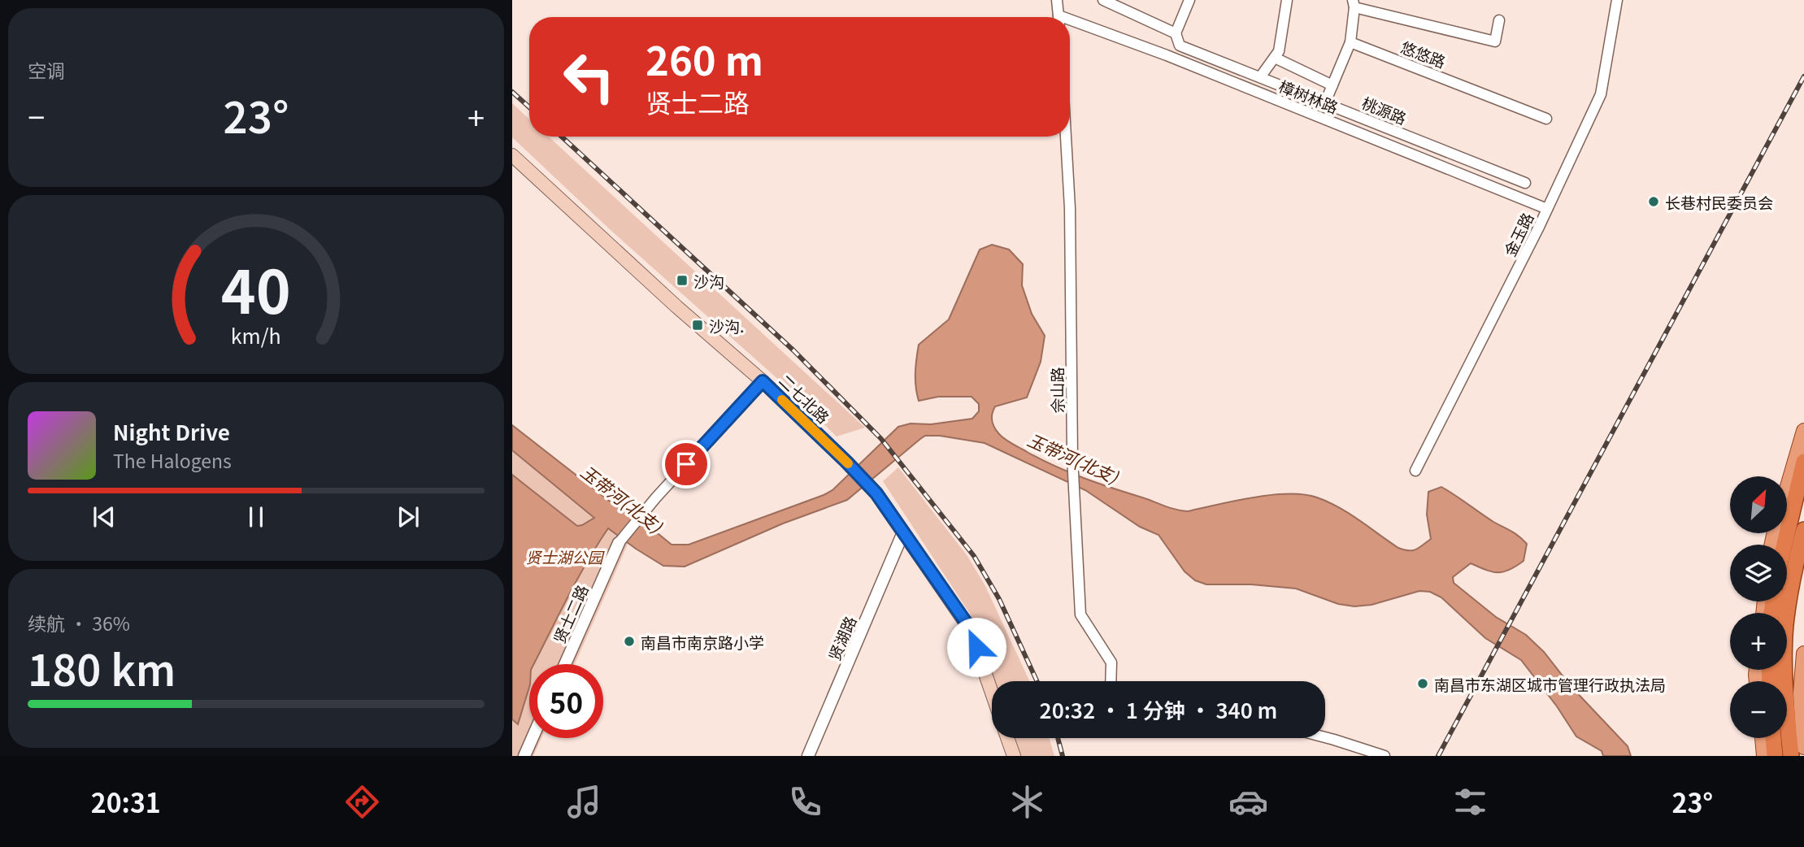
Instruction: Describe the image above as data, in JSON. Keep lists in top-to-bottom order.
{
  "streets": {
    "main road": ["二七北路"],
    "street": [
      "悠悠路",
      "樟树林路",
      "桃源路",
      "金玉路",
      "佘山路",
      "贤士二路",
      "贤湖路"
    ]
  },
  "crossings": [
    ["樟树林路", "金玉路"],
    ["二七北路", "贤士二路"],
    ["二七北路", "贤湖路"]
  ],
  "water": ["玉带河(北支)"],
  "parks": ["贤士湖公园"],
  "places": {
    "other": ["长巷村民委员会", "南昌市南京路小学", "南昌市东湖区城市管理行政执法局"],
    "transit": ["沙沟", "沙沟."]
  },
  "north": "top right",
  "page": {
    "tile": [
      "空调",
      ["续航 · 36%", "180 km"]
    ],
    "turn": ["260 m", "贤士二路"],
    "heat": ["−", "23°", "+"],
    "song": ["Night Drive", "The Halogens"],
    "map_buttons": ["+", "−"],
    "limit": "50",
    "trip": "20:32 · 1 分钟 · 340 m",
    "tabs": ["20:31", "23°"],
    "gauge": ["40", "km/h"]
  }
}
